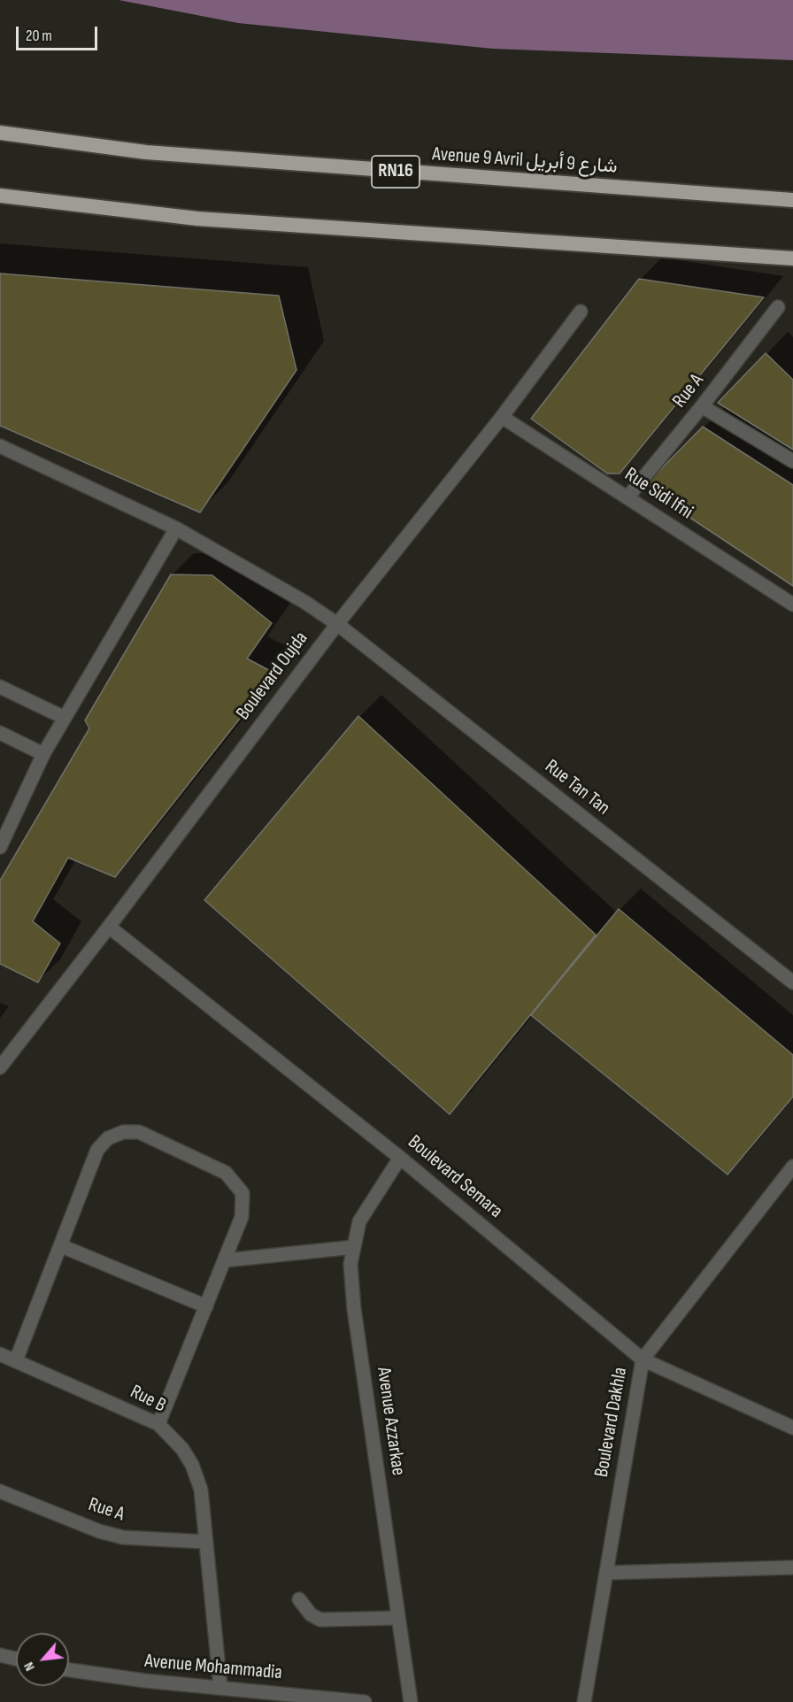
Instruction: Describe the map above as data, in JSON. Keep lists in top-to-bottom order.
{
  "streets": {
    "highway": ["Avenue 9 Avril شارع 9 أبريل", "RN16"],
    "street": [
      "Rue A",
      "Rue Sidi Ifni",
      "Boulevard Oujda",
      "Rue Tan Tan",
      "Boulevard Semara",
      "Rue B",
      "Avenue Azzarkae",
      "Boulevard Dakhla",
      "Avenue Mohammadia"
    ]
  },
  "crossings": [
    ["Rue A", "Rue Sidi Ifni"],
    ["Rue A", "Rue B"],
    ["Rue Sidi Ifni", "Boulevard Oujda"],
    ["Boulevard Oujda", "Rue Tan Tan"],
    ["Boulevard Oujda", "Boulevard Semara"],
    ["Boulevard Semara", "Avenue Azzarkae"],
    ["Boulevard Semara", "Boulevard Dakhla"],
    ["Rue B", "Avenue Mohammadia"]
  ],
  "scale_bar": "20 m",
  "north": "bottom left"
}
